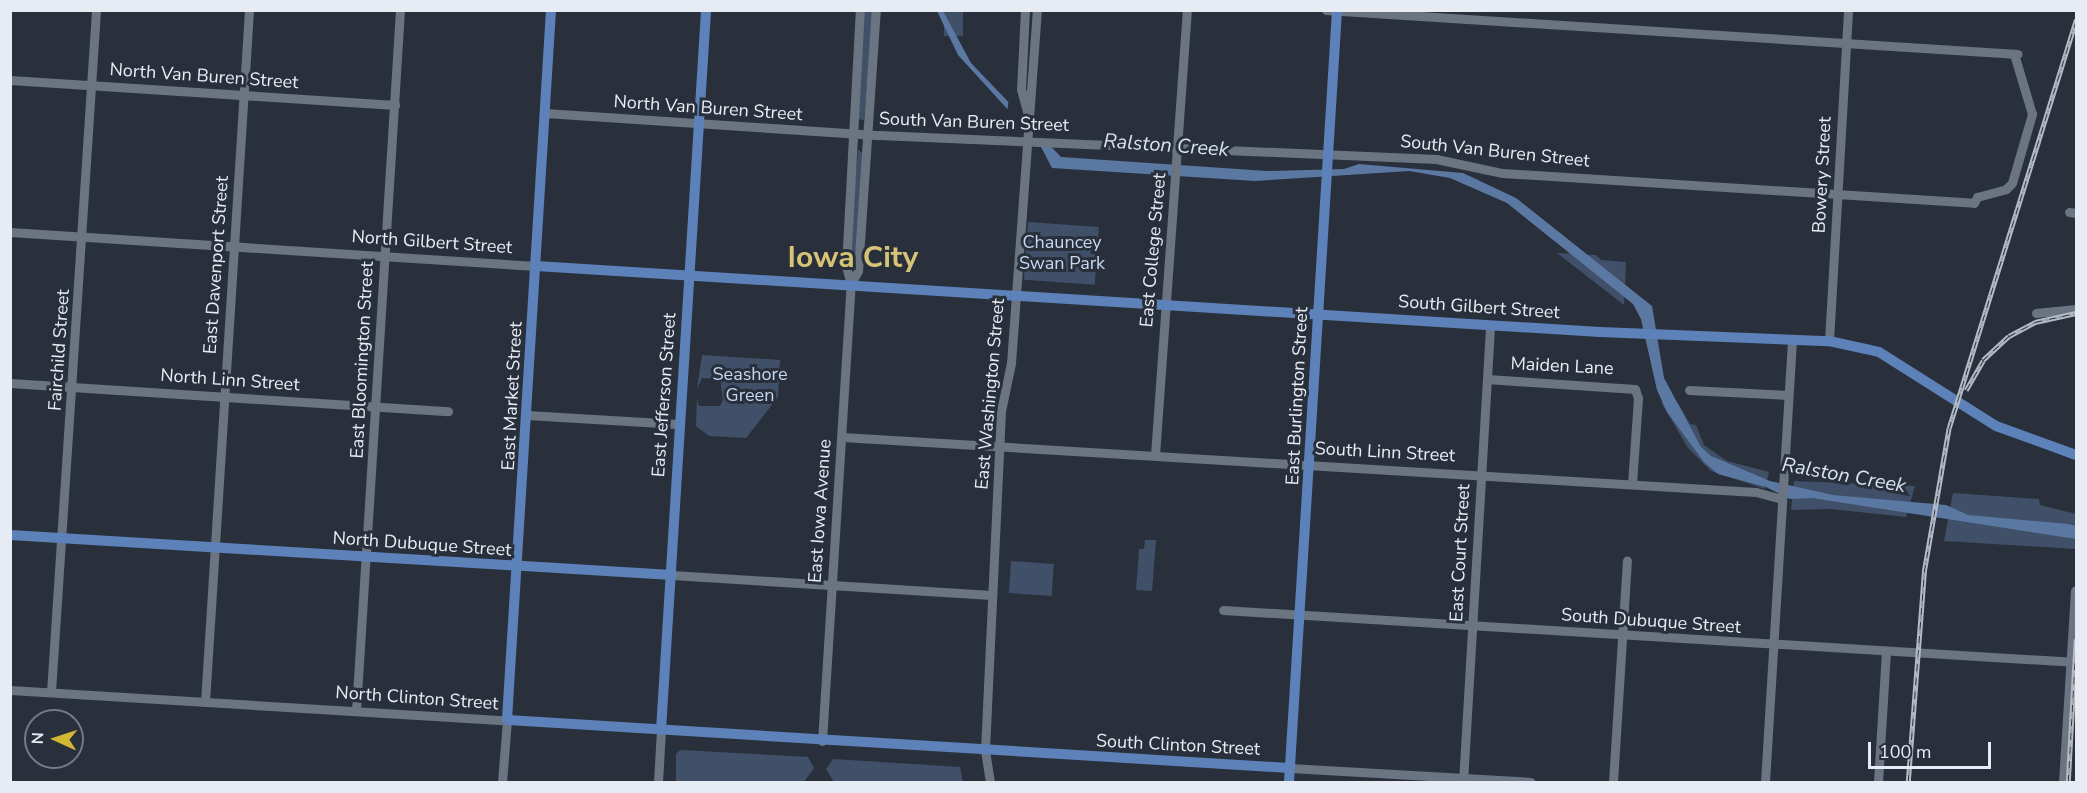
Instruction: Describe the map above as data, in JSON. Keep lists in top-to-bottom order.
{
  "streets": {
    "main road": [
      "North Gilbert Street",
      "South Gilbert Street",
      "East Jefferson Street",
      "East Market Street",
      "East Burlington Street",
      "North Dubuque Street",
      "North Clinton Street",
      "South Clinton Street"
    ],
    "street": [
      "North Van Buren Street",
      "South Van Buren Street",
      "Bowery Street",
      "East College Street",
      "East Davenport Street",
      "Fairchild Street",
      "East Bloomington Street",
      "Maiden Lane",
      "North Linn Street",
      "East Washington Street",
      "South Linn Street",
      "East Iowa Avenue",
      "East Court Street",
      "South Dubuque Street"
    ]
  },
  "crossings": [
    ["North Van Buren Street", "South Van Buren Street"],
    ["North Van Buren Street", "East Davenport Street"],
    ["North Van Buren Street", "Fairchild Street"],
    ["North Van Buren Street", "East Bloomington Street"],
    ["North Van Buren Street", "East Jefferson Street"],
    ["North Van Buren Street", "East Market Street"],
    ["North Van Buren Street", "East Iowa Avenue"],
    ["South Van Buren Street", "Bowery Street"],
    ["South Van Buren Street", "East College Street"],
    ["South Van Buren Street", "East Washington Street"],
    ["South Van Buren Street", "East Burlington Street"],
    ["South Van Buren Street", "East Iowa Avenue"],
    ["Bowery Street", "South Gilbert Street"],
    ["North Gilbert Street", "East Davenport Street"],
    ["North Gilbert Street", "South Gilbert Street"],
    ["North Gilbert Street", "Fairchild Street"],
    ["North Gilbert Street", "East Bloomington Street"],
    ["North Gilbert Street", "East Jefferson Street"],
    ["North Gilbert Street", "East Market Street"],
    ["North Gilbert Street", "East Iowa Avenue"],
    ["East College Street", "South Gilbert Street"],
    ["East College Street", "South Linn Street"],
    ["East Davenport Street", "North Linn Street"],
    ["East Davenport Street", "North Dubuque Street"],
    ["East Davenport Street", "North Clinton Street"],
    ["South Gilbert Street", "East Washington Street"],
    ["South Gilbert Street", "East Burlington Street"],
    ["South Gilbert Street", "East Iowa Avenue"],
    ["South Gilbert Street", "East Court Street"],
    ["Fairchild Street", "North Linn Street"],
    ["Fairchild Street", "North Dubuque Street"],
    ["Fairchild Street", "North Clinton Street"],
    ["East Bloomington Street", "North Linn Street"],
    ["East Bloomington Street", "North Dubuque Street"],
    ["East Bloomington Street", "North Clinton Street"],
    ["Maiden Lane", "South Linn Street"],
    ["Maiden Lane", "East Court Street"],
    ["East Washington Street", "South Linn Street"],
    ["East Washington Street", "South Clinton Street"],
    ["East Jefferson Street", "North Dubuque Street"],
    ["East Jefferson Street", "North Clinton Street"],
    ["East Market Street", "North Dubuque Street"],
    ["East Market Street", "North Clinton Street"],
    ["East Burlington Street", "South Linn Street"],
    ["East Burlington Street", "South Dubuque Street"],
    ["East Burlington Street", "South Clinton Street"],
    ["South Linn Street", "East Iowa Avenue"],
    ["South Linn Street", "East Court Street"],
    ["East Iowa Avenue", "North Dubuque Street"],
    ["East Iowa Avenue", "North Clinton Street"],
    ["East Iowa Avenue", "South Clinton Street"],
    ["East Court Street", "South Dubuque Street"],
    ["East Court Street", "South Clinton Street"],
    ["North Clinton Street", "South Clinton Street"]
  ],
  "districts": ["Iowa City"],
  "water": ["Ralston Creek"],
  "parks": ["Chauncey Swan Park", "Seashore Green"],
  "scale_bar": "100 m",
  "north": "left"
}
